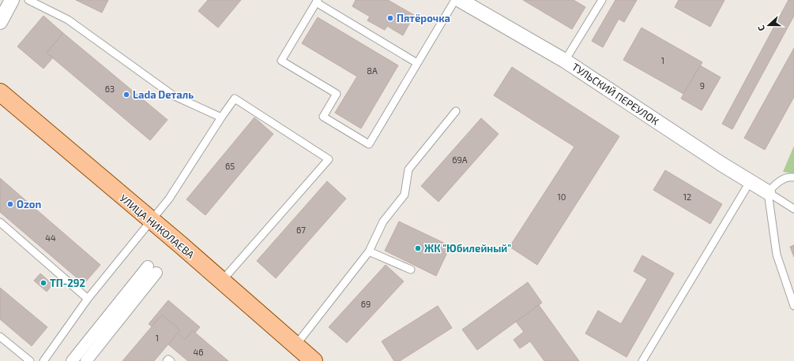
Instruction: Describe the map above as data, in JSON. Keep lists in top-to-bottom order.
{
  "streets": {
    "main road": ["УЛИЦА НИКОЛАЕВА"],
    "street": ["ТУЛЬСКИЙ ПЕРЕУЛОК"]
  },
  "places": [
    "Пятёрочка",
    "Lada Dеталь",
    "Ozon",
    "ЖК \"Юбилейный\"",
    "ТП-292"
  ],
  "house_numbers": [
    "1",
    "8А",
    "9",
    "63",
    "69А",
    "65",
    "10",
    "12",
    "67",
    "44",
    "69",
    "1",
    "46"
  ],
  "north": "left"
}
